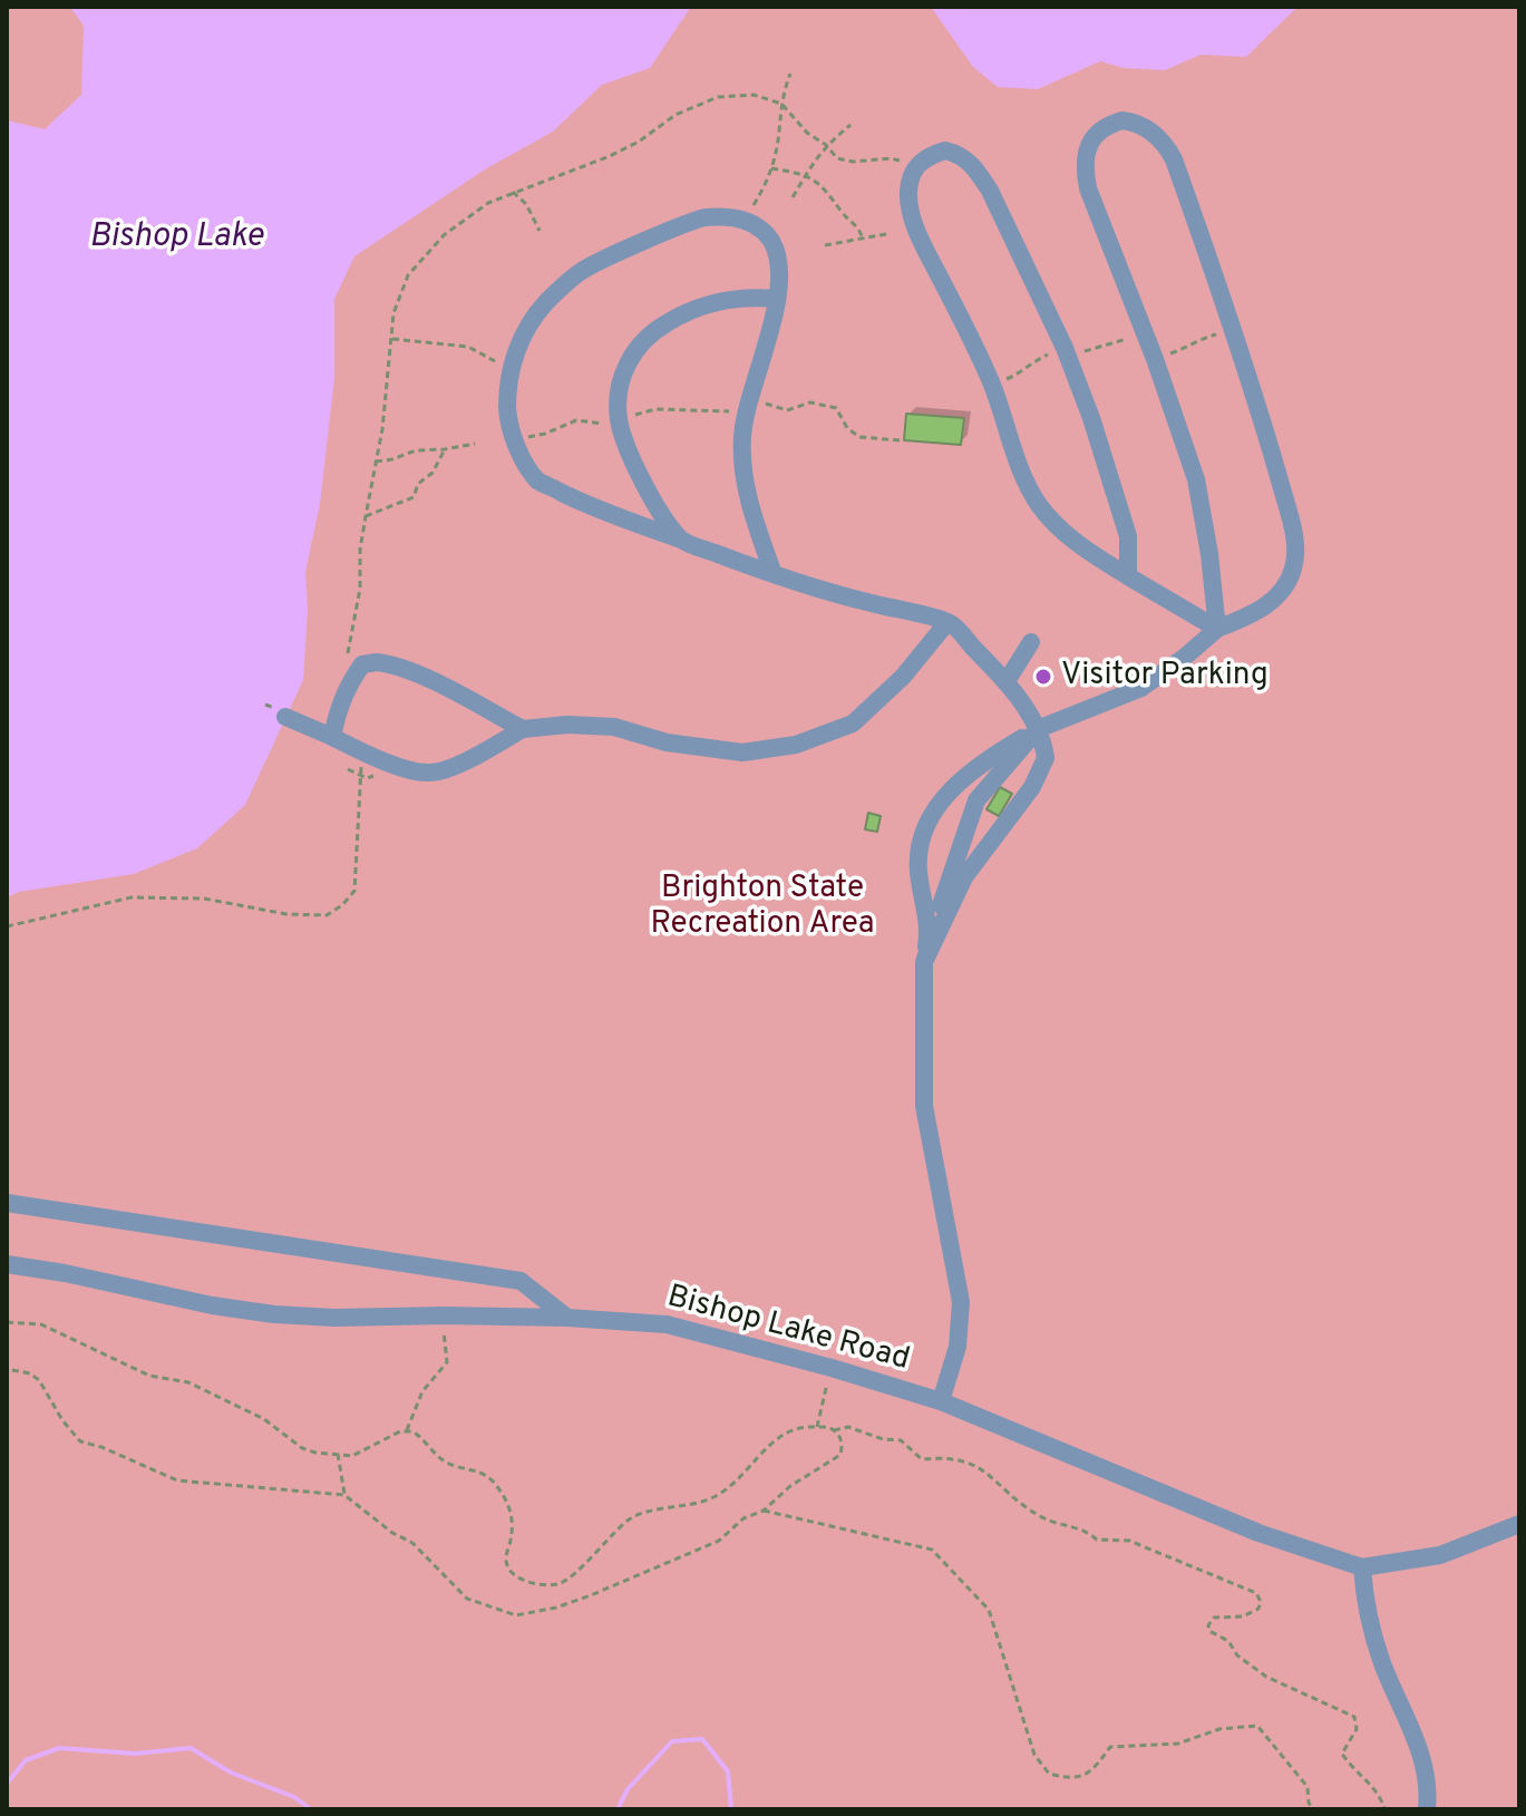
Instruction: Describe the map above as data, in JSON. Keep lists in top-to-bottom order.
{
  "streets": {
    "street": ["Bishop Lake Road"]
  },
  "water": ["Bishop Lake"],
  "parks": ["Brighton State Recreation Area"],
  "places": ["Visitor Parking"]
}
